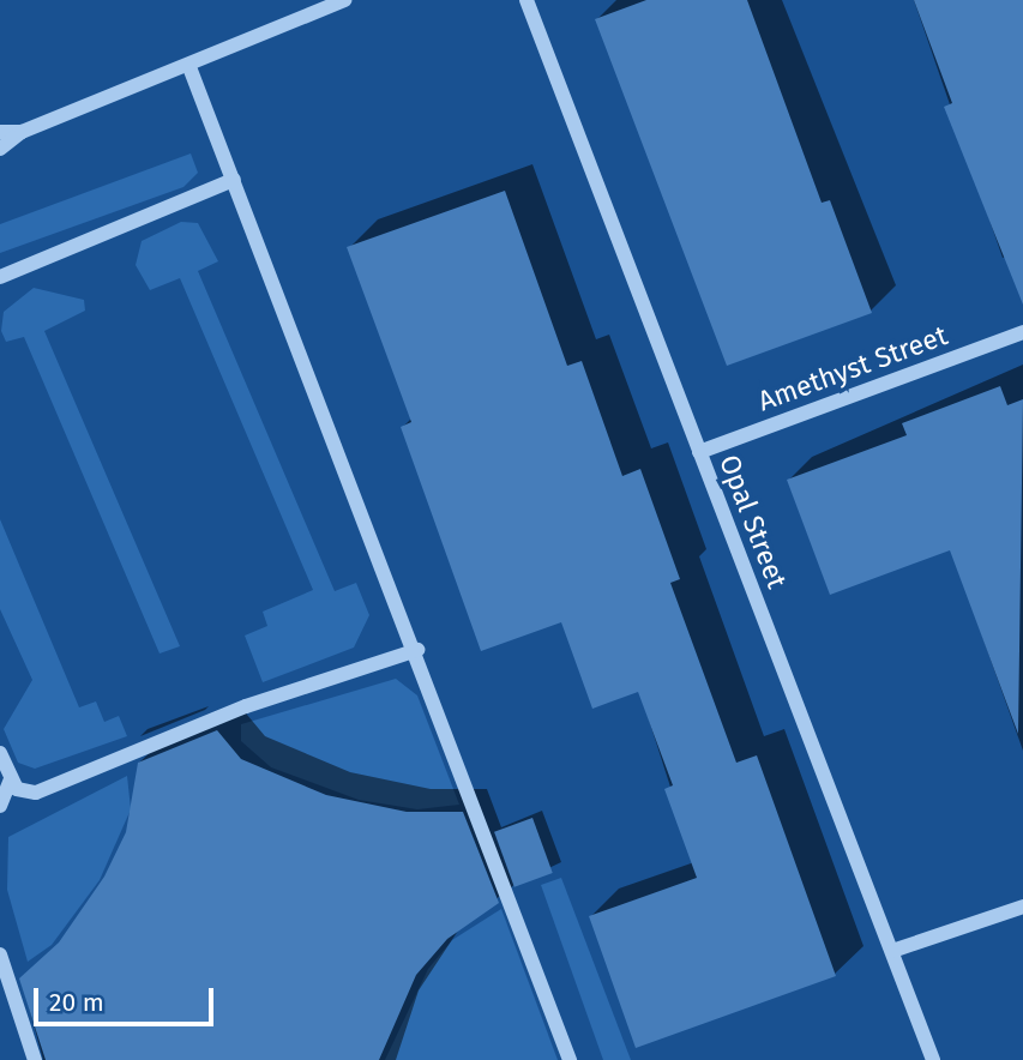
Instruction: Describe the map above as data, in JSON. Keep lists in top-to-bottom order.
{
  "streets": {
    "street": ["Amethyst Street", "Opal Street"]
  },
  "crossings": [
    ["Amethyst Street", "Opal Street"]
  ],
  "scale_bar": "20 m"
}
